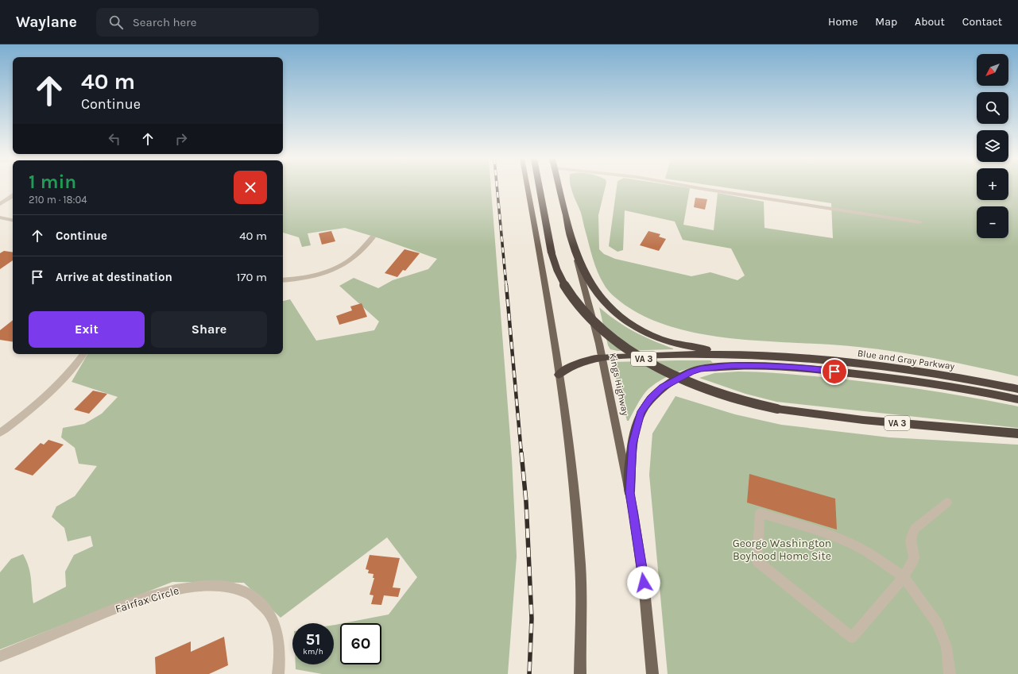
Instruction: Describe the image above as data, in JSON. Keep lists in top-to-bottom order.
{
  "streets": {
    "highway": ["VA 3", "Blue and Gray Parkway", "Kings Highway"],
    "street": ["Fairfax Circle"]
  },
  "crossings": [
    ["VA 3", "Blue and Gray Parkway"],
    ["VA 3", "Kings Highway"]
  ],
  "parks": ["George Washington Boyhood Home Site"],
  "north": "bottom left",
  "page": {
    "header": "Waylane",
    "search": "Search here",
    "nav": [
      "Home",
      "Map",
      "About",
      "Contact"
    ],
    "map_buttons": ["+", "−"],
    "turn": ["40 m", "Continue"],
    "heading": ["1 min", "210 m · 18:04"],
    "list": [
      {
        "name": "Continue",
        "value": "40 m"
      },
      {
        "name": "Arrive at destination",
        "value": "170 m"
      }
    ],
    "buttons": ["Exit", "Share"],
    "speed": "51 km/h",
    "limit": "60"
  }
}
